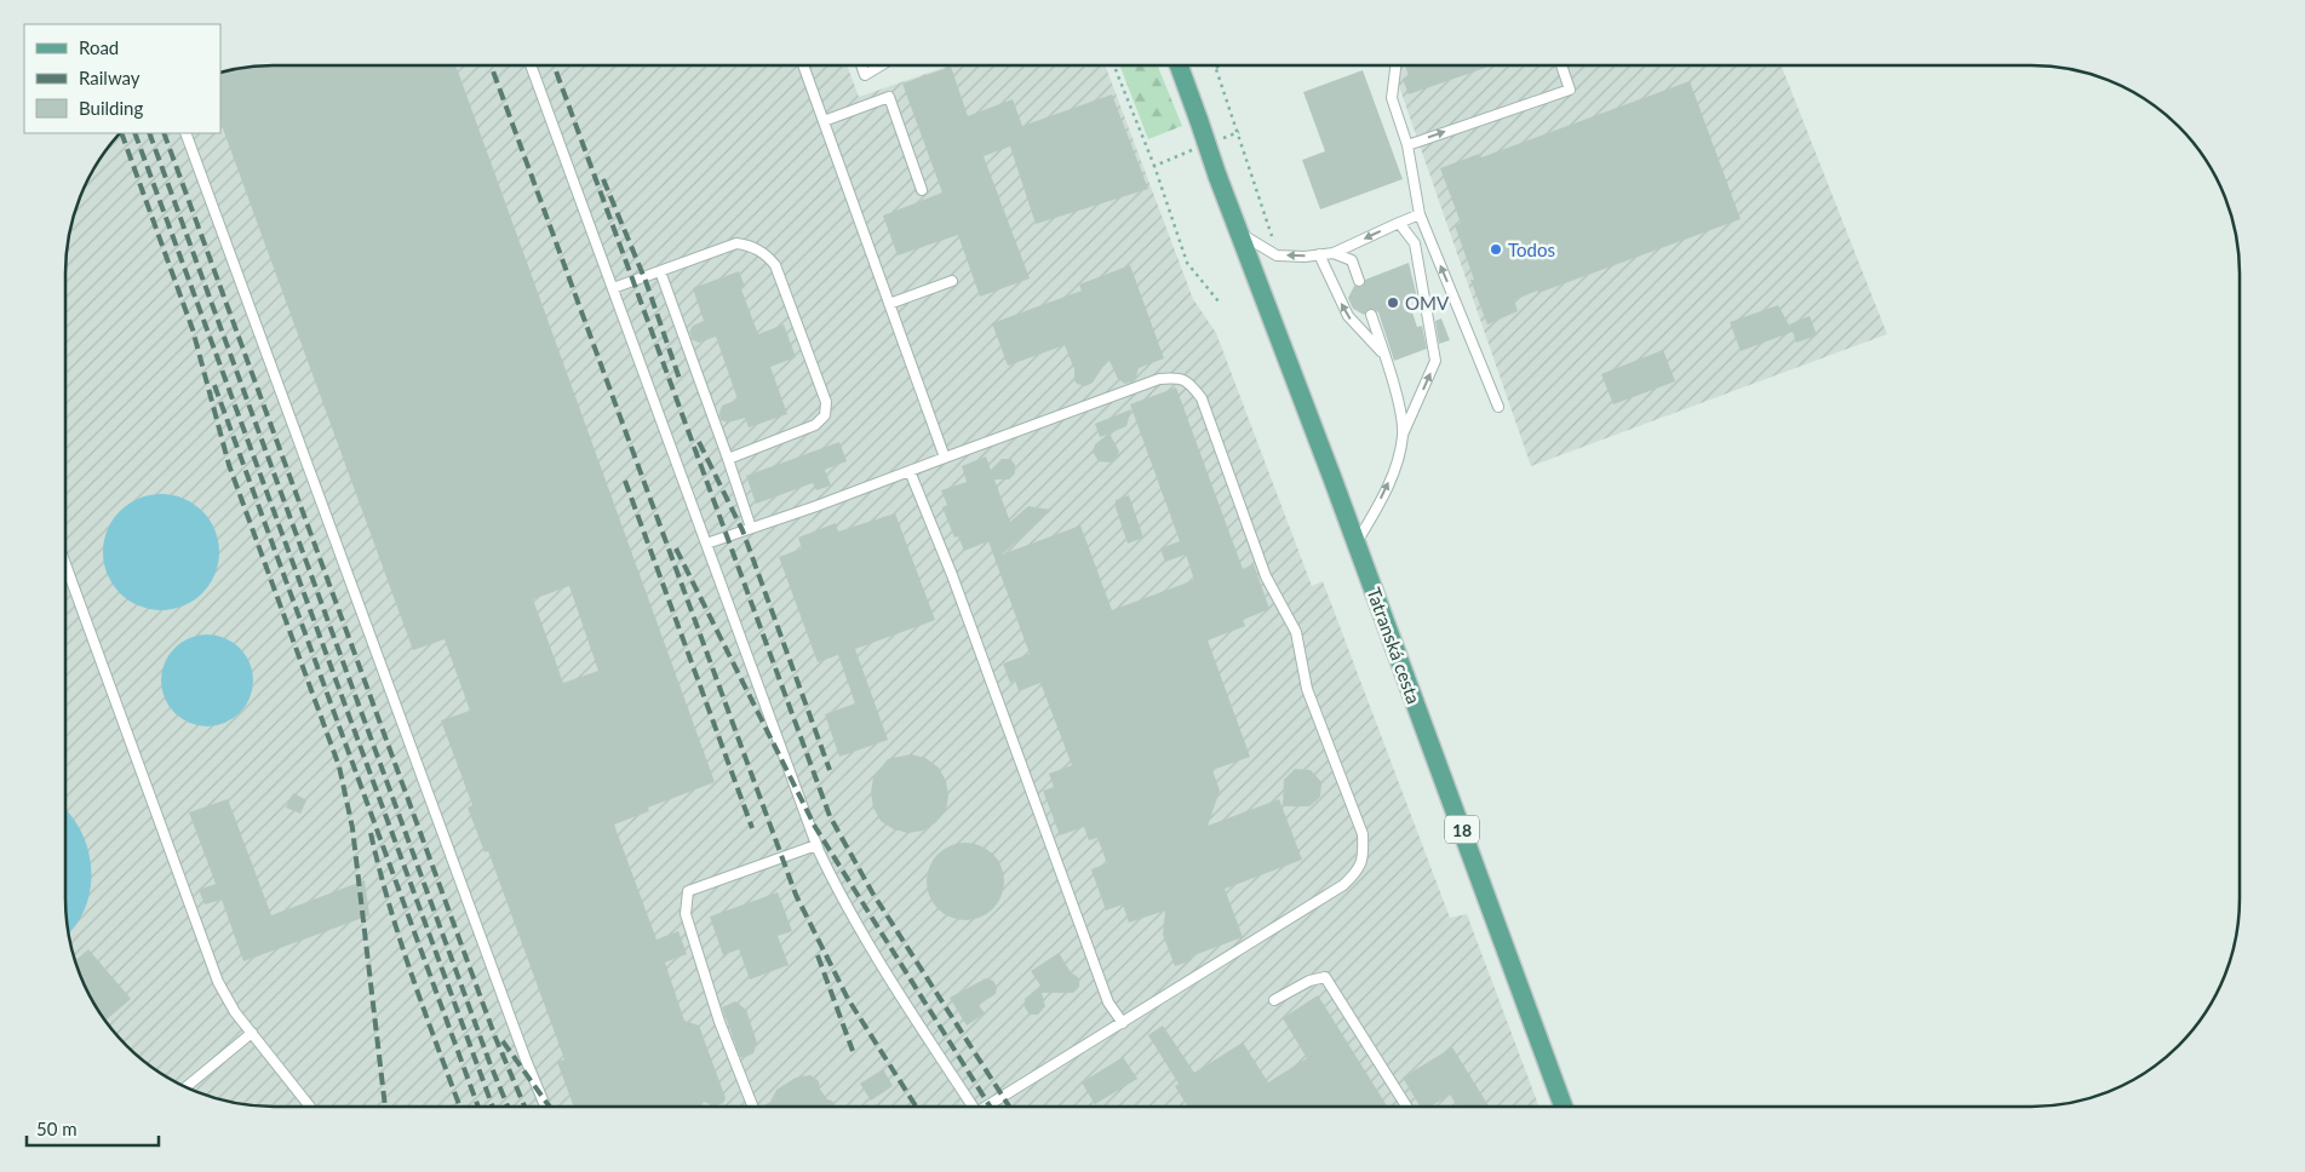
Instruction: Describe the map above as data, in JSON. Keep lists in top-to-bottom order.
{
  "streets": {
    "main road": ["Tatranská cesta", "18"]
  },
  "places": ["Todos", "OMV"],
  "legend": ["Road", "Railway", "Building"],
  "scale_bar": "50 m"
}
